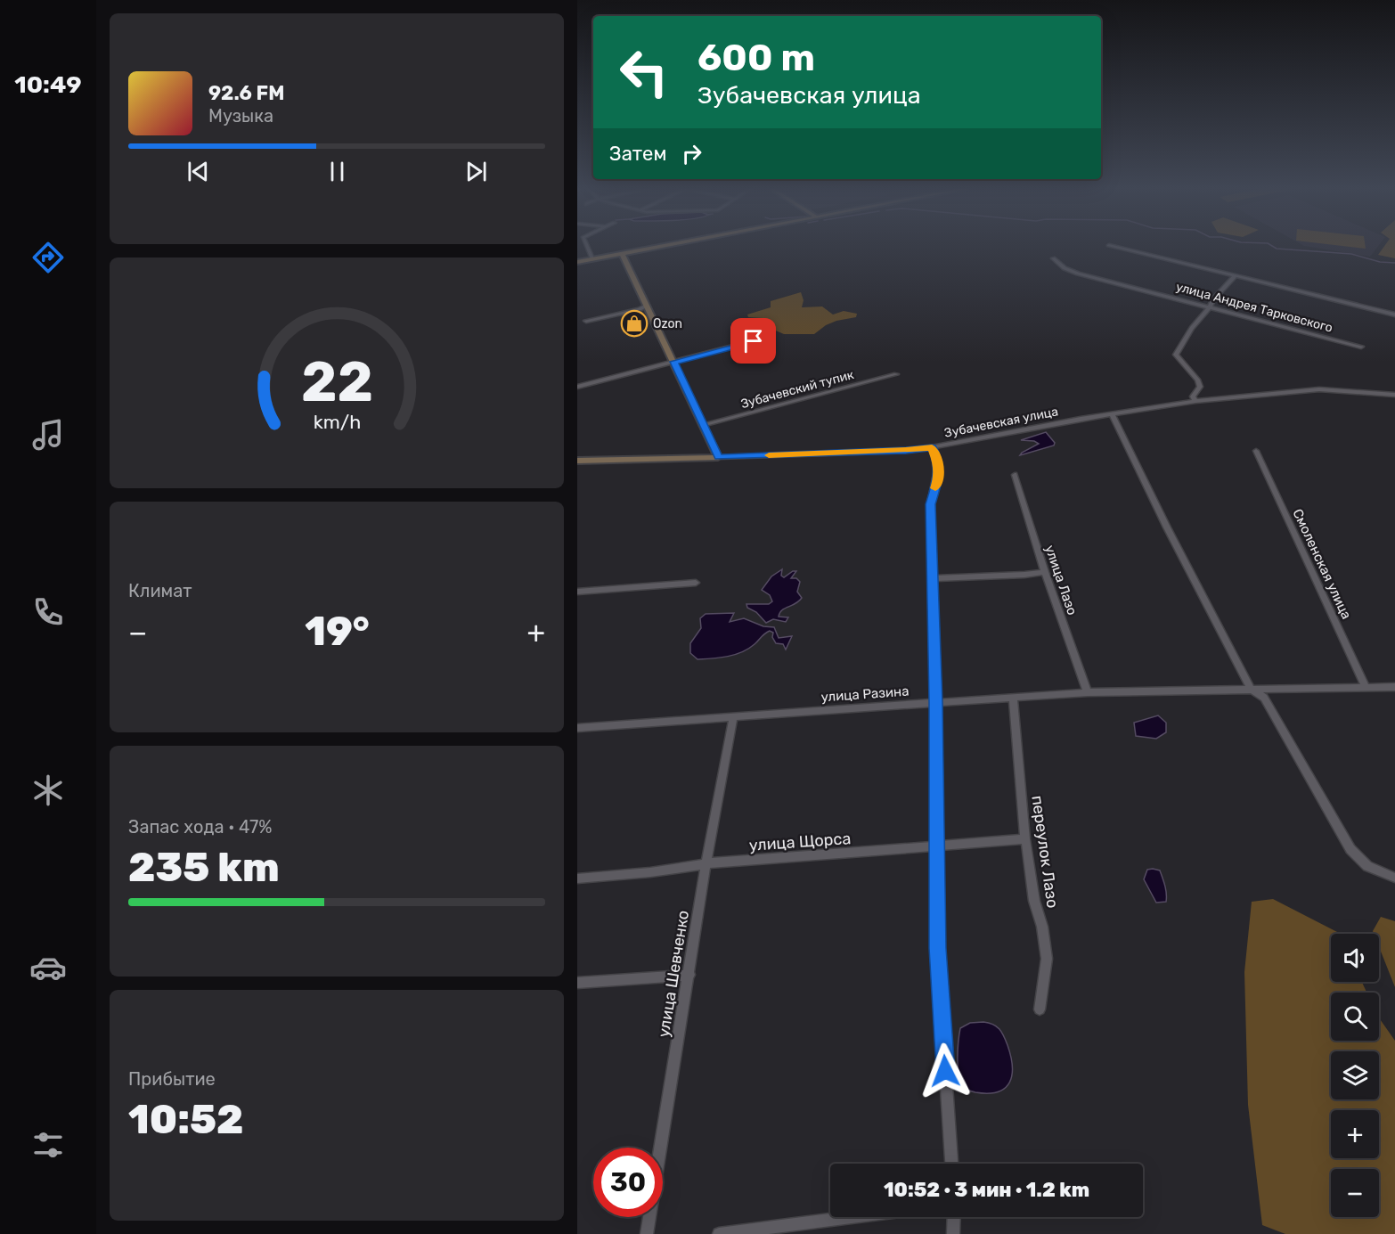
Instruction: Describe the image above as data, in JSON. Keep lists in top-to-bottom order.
{
  "streets": {
    "street": [
      "улица Андрея Тарковского",
      "Зубачевский тупик",
      "Зубачевская улица",
      "Смоленская улица",
      "улица Лазо",
      "улица Разина",
      "улица Щорса",
      "переулок Лазо",
      "улица Шевченко"
    ]
  },
  "crossings": [
    ["Смоленская улица", "улица Разина"],
    ["улица Лазо", "улица Разина"],
    ["улица Разина", "переулок Лазо"],
    ["улица Разина", "улица Шевченко"],
    ["улица Щорса", "переулок Лазо"],
    ["улица Щорса", "улица Шевченко"]
  ],
  "places": {
    "shop": ["Ozon"]
  },
  "page": {
    "tabs": "10:49",
    "turn": ["600 m", "Зубачевская улица"],
    "song": ["92.6 FM", "Музыка"],
    "then": "Затем",
    "tile": [
      "Климат",
      ["Запас хода · 47%", "235 km"],
      ["Прибытие", "10:52"]
    ],
    "heat": ["−", "19°", "+"],
    "map_buttons": ["+", "−"],
    "limit": "30",
    "trip": "10:52 · 3 мин · 1.2 km",
    "gauge": ["22", "km/h"]
  }
}
